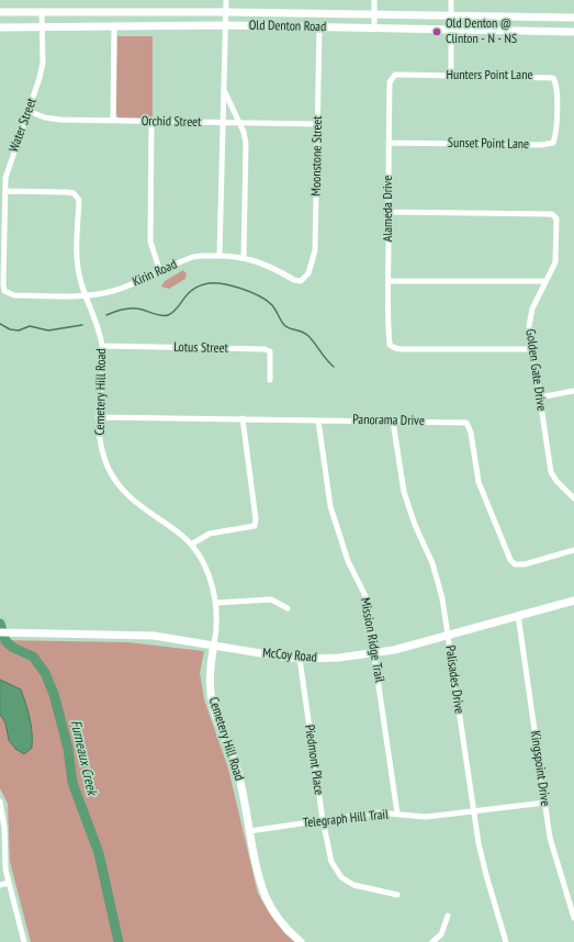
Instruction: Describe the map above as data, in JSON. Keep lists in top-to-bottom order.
{
  "streets": {
    "main road": ["Old Denton Road", "Cemetery Hill Road", "McCoy Road"],
    "street": [
      "Hunters Point Lane",
      "Orchid Street",
      "Water Street",
      "Sunset Point Lane",
      "Moonstone Street",
      "Alameda Drive",
      "Kirin Road",
      "Lotus Street",
      "Golden Gate Drive",
      "Panorama Drive",
      "Mission Ridge Trail",
      "Palisades Drive",
      "Piedmont Place",
      "Kingspoint Drive",
      "Telegraph Hill Trail"
    ]
  },
  "crossings": [
    ["Old Denton Road", "Water Street"],
    ["Old Denton Road", "Moonstone Street"],
    ["Hunters Point Lane", "Sunset Point Lane"],
    ["Hunters Point Lane", "Alameda Drive"],
    ["Orchid Street", "Water Street"],
    ["Orchid Street", "Moonstone Street"],
    ["Water Street", "Kirin Road"],
    ["Water Street", "Cemetery Hill Road"],
    ["Sunset Point Lane", "Alameda Drive"],
    ["Moonstone Street", "Kirin Road"],
    ["Alameda Drive", "Golden Gate Drive"],
    ["Kirin Road", "Cemetery Hill Road"],
    ["Lotus Street", "Cemetery Hill Road"],
    ["Cemetery Hill Road", "Panorama Drive"],
    ["Cemetery Hill Road", "McCoy Road"],
    ["Cemetery Hill Road", "Telegraph Hill Trail"],
    ["Panorama Drive", "Mission Ridge Trail"],
    ["Panorama Drive", "Palisades Drive"],
    ["Mission Ridge Trail", "McCoy Road"],
    ["Mission Ridge Trail", "Telegraph Hill Trail"],
    ["McCoy Road", "Palisades Drive"],
    ["McCoy Road", "Piedmont Place"],
    ["McCoy Road", "Kingspoint Drive"],
    ["Palisades Drive", "Telegraph Hill Trail"],
    ["Piedmont Place", "Telegraph Hill Trail"],
    ["Kingspoint Drive", "Telegraph Hill Trail"]
  ],
  "water": ["Furneaux Creek"],
  "places": ["Old Denton @ Clinton - N - NS"]
}
